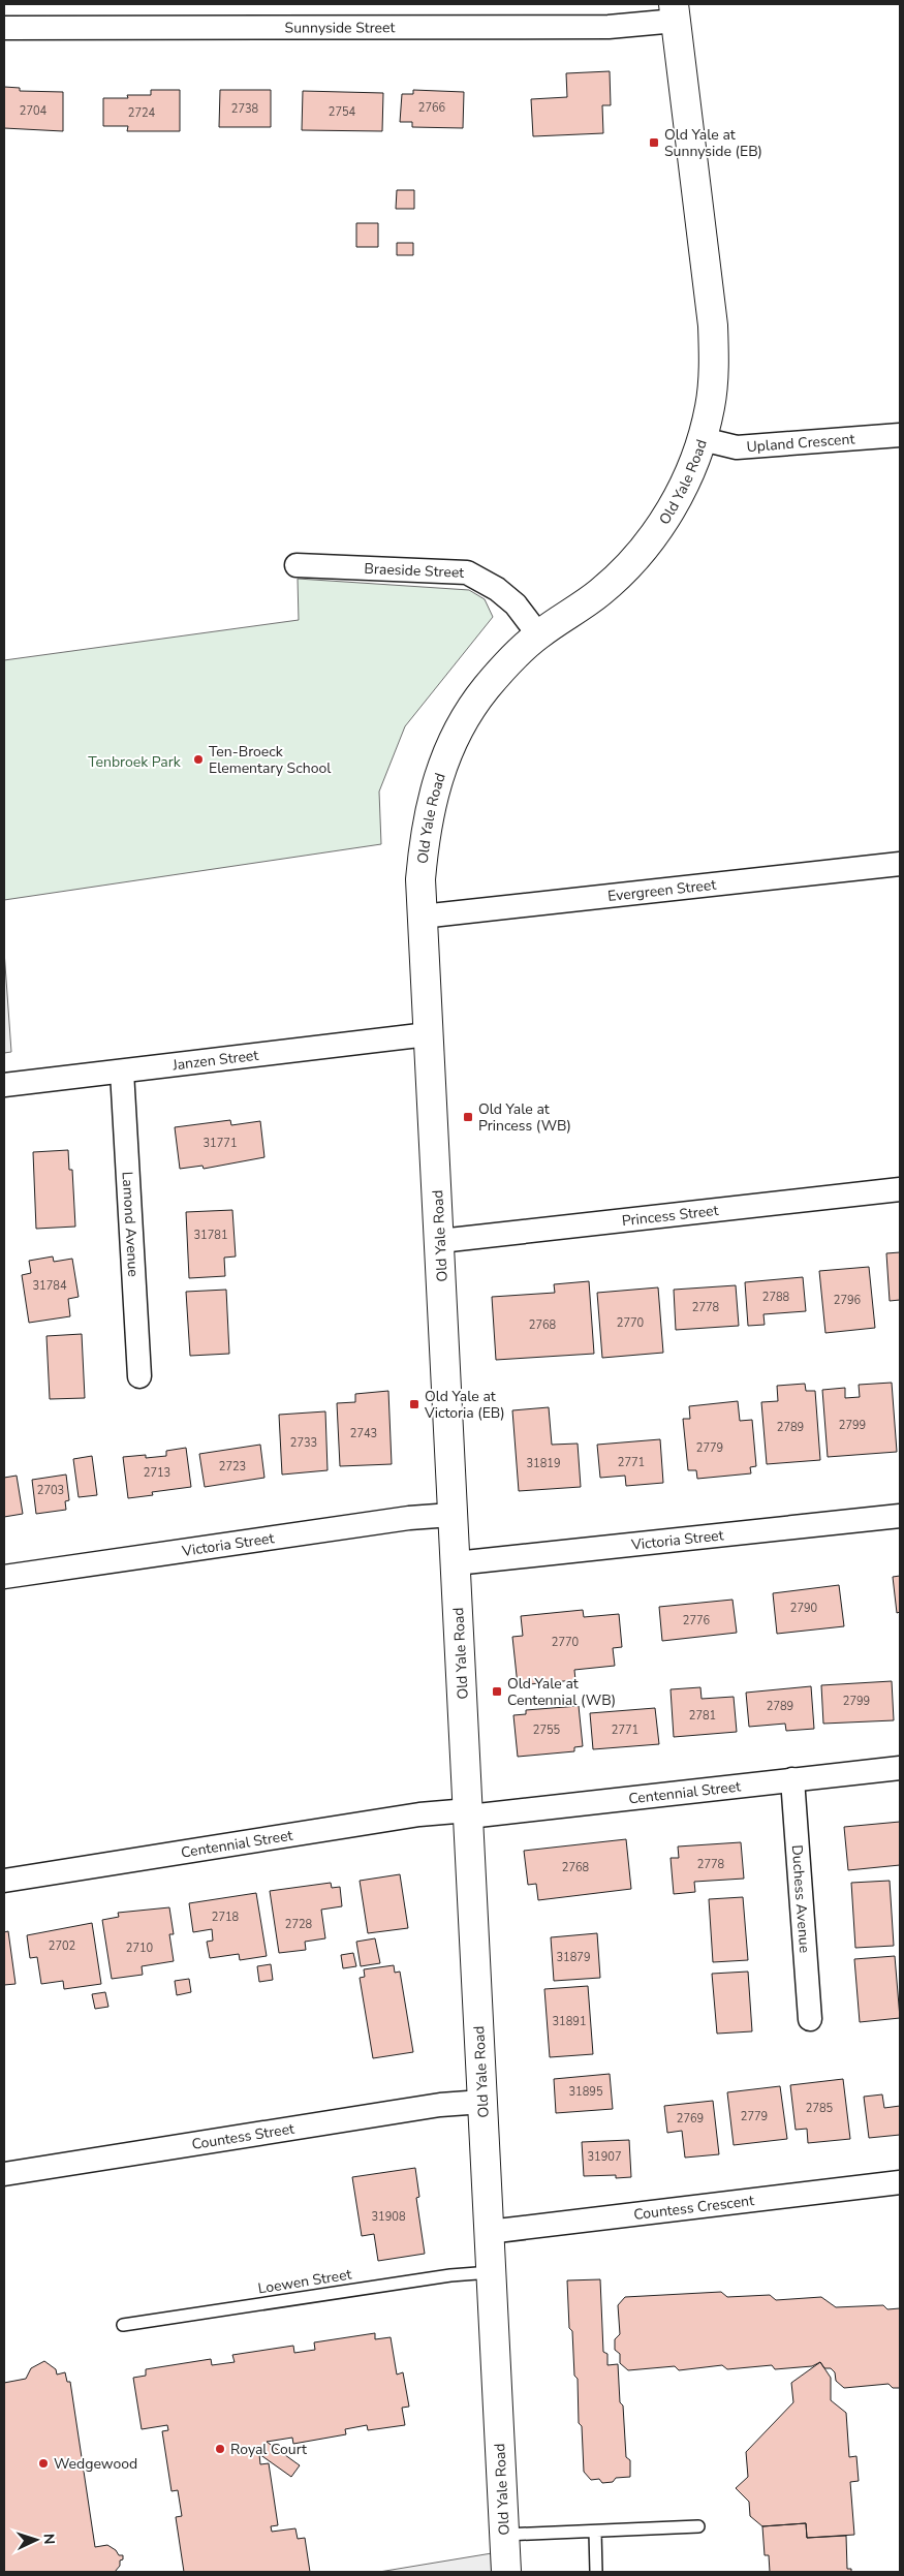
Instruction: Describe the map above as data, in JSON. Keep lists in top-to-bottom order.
{
  "streets": {
    "street": [
      "Sunnyside Street",
      "Upland Crescent",
      "Old Yale Road",
      "Braeside Street",
      "Evergreen Street",
      "Janzen Street",
      "Princess Street",
      "Lamond Avenue",
      "Victoria Street",
      "Centennial Street",
      "Duchess Avenue",
      "Countess Street",
      "Countess Crescent"
    ],
    "lane": ["Loewen Street"]
  },
  "crossings": [
    ["Sunnyside Street", "Old Yale Road"],
    ["Upland Crescent", "Old Yale Road"],
    ["Old Yale Road", "Braeside Street"],
    ["Old Yale Road", "Evergreen Street"],
    ["Old Yale Road", "Janzen Street"],
    ["Old Yale Road", "Princess Street"],
    ["Old Yale Road", "Victoria Street"],
    ["Old Yale Road", "Centennial Street"],
    ["Old Yale Road", "Countess Street"],
    ["Old Yale Road", "Countess Crescent"],
    ["Old Yale Road", "Loewen Street"],
    ["Janzen Street", "Lamond Avenue"],
    ["Centennial Street", "Duchess Avenue"]
  ],
  "parks": ["Tenbroek Park"],
  "places": {
    "transit": [
      "Old Yale at Sunnyside (EB)",
      "Old Yale at Princess (WB)",
      "Old Yale at Victoria (EB)",
      "Old Yale at Centennial (WB)"
    ],
    "other": ["Ten-Broeck Elementary School", "Royal Court", "Wedgewood"]
  },
  "house_numbers": [
    "2766",
    "2738",
    "2704",
    "2754",
    "2724",
    "31771",
    "31781",
    "31784",
    "2788",
    "2796",
    "2778",
    "2770",
    "2768",
    "2799",
    "2789",
    "2743",
    "2733",
    "2779",
    "2771",
    "31819",
    "2723",
    "2713",
    "2703",
    "2790",
    "2776",
    "2770",
    "2799",
    "2789",
    "2781",
    "2755",
    "2771",
    "2778",
    "2768",
    "2718",
    "2728",
    "2702",
    "2710",
    "31879",
    "31891",
    "31895",
    "2785",
    "2779",
    "2769",
    "31907",
    "31908"
  ],
  "north": "right"
}
